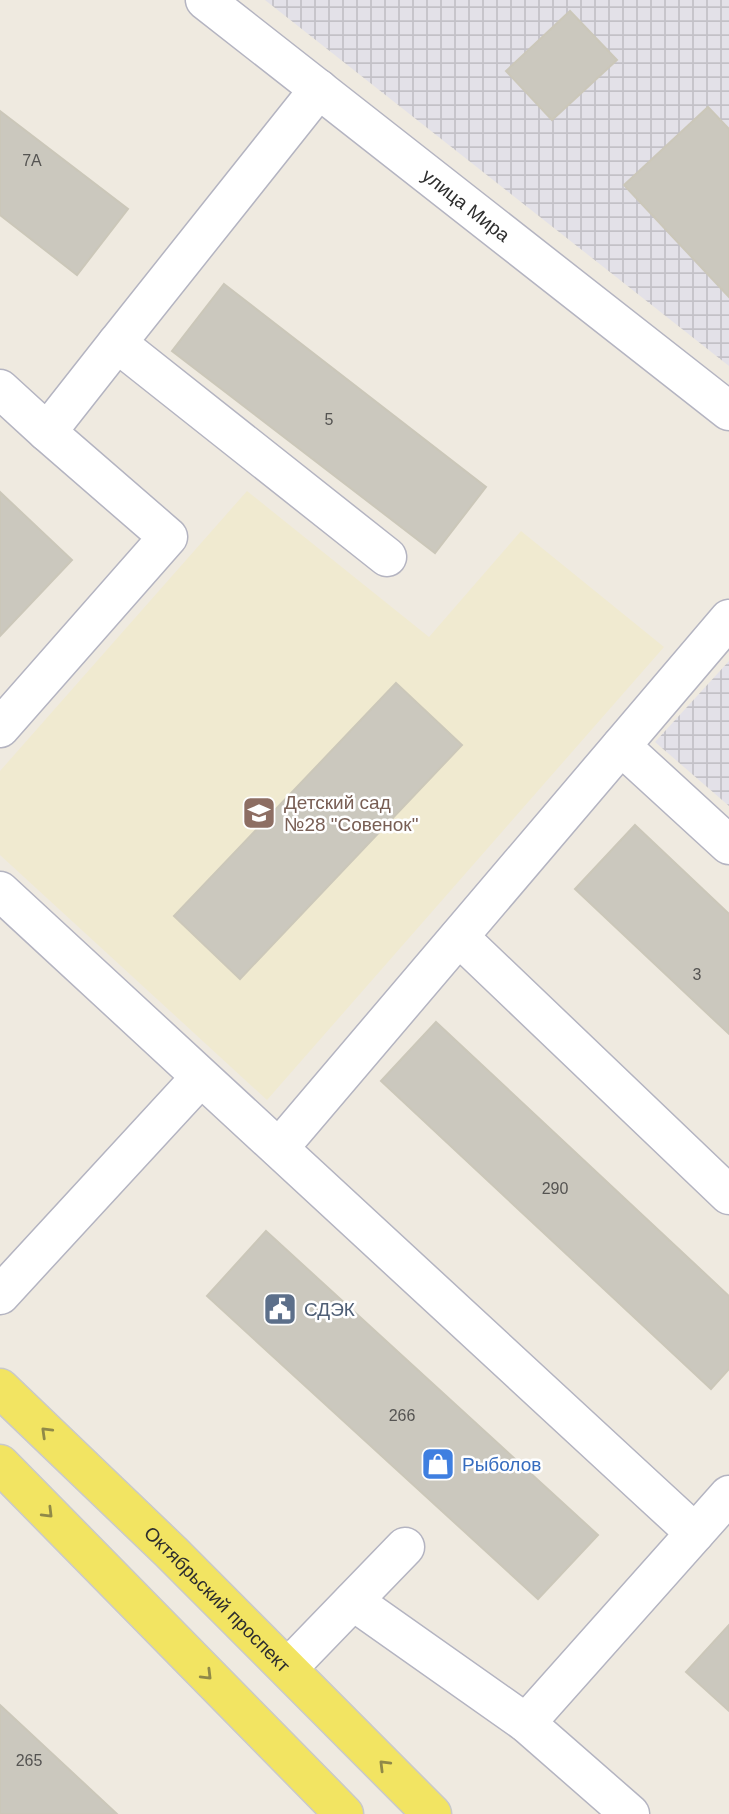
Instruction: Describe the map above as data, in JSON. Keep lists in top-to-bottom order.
{
  "streets": {
    "main road": ["Октябрьский проспект"],
    "street": ["улица Мира"]
  },
  "places": {
    "school or university": ["Детский сад №28 \"Совенок\""],
    "public building": ["СДЭК"],
    "shop": ["Рыболов"]
  },
  "house_numbers": [
    "7А",
    "5",
    "3",
    "290",
    "266",
    "265"
  ]
}
